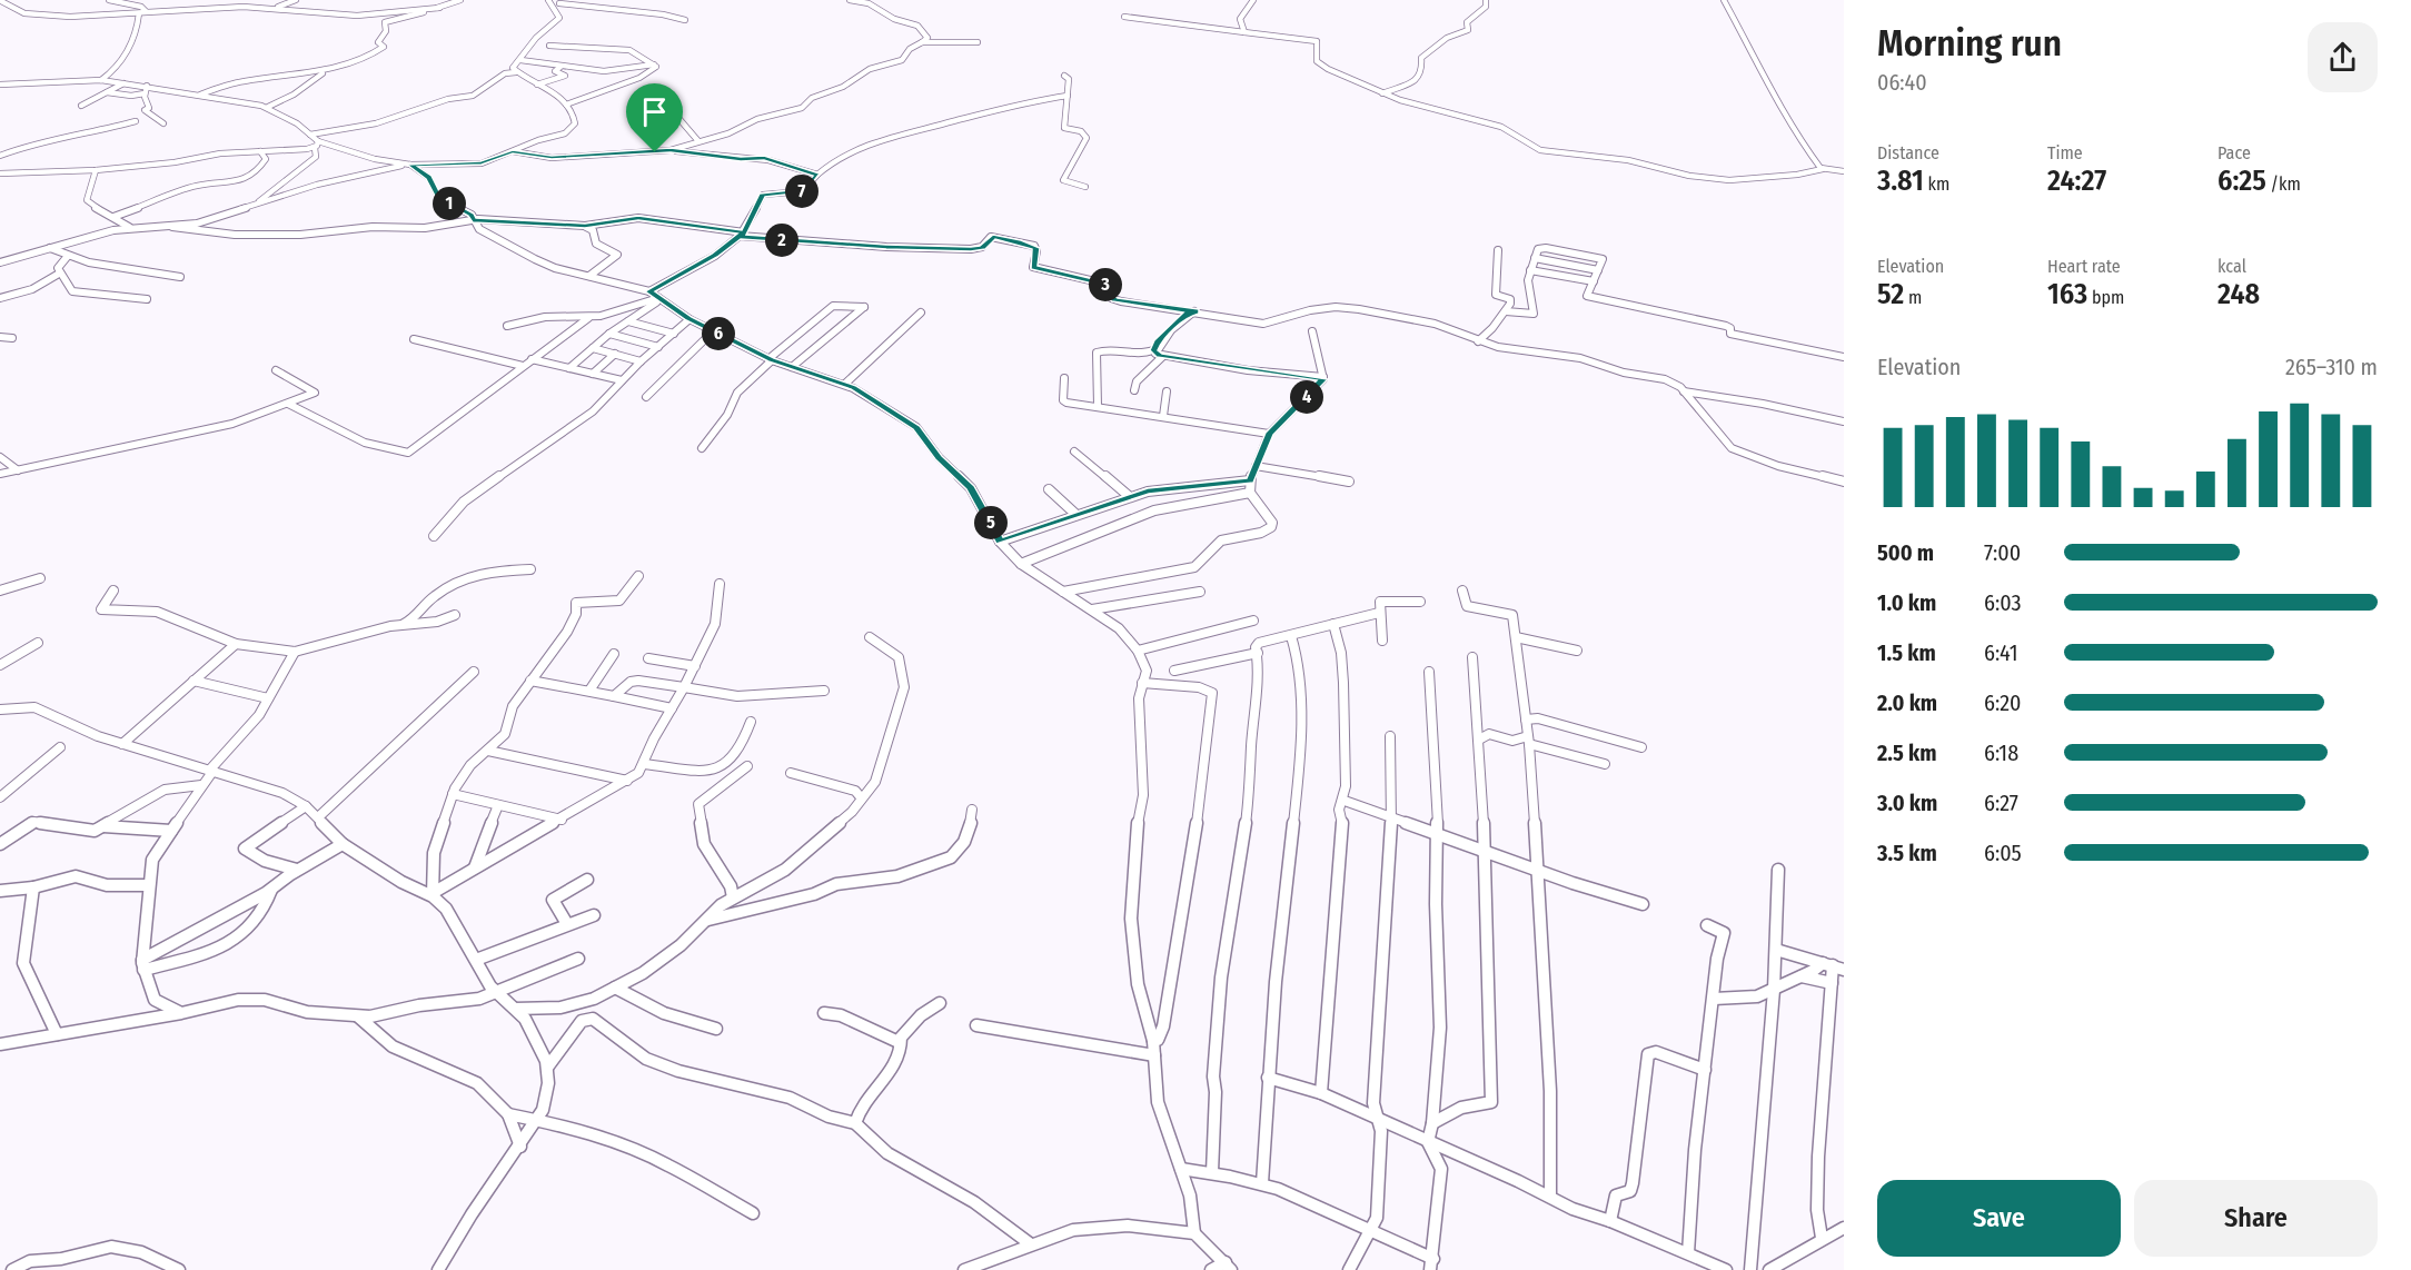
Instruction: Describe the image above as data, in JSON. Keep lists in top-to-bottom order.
{
  "page": {
    "heading": ["Morning run", "06:40"],
    "stats": [
      ["Distance", "3.81 km"],
      ["Time", "24:27"],
      ["Pace", "6:25 /km"],
      ["Elevation", "52 m"],
      ["Heart rate", "163 bpm"],
      ["kcal", "248"]
    ],
    "pins": [
      "7",
      "1",
      "2",
      "3",
      "6",
      "4",
      "5"
    ],
    "chart": ["Elevation", "265–310 m"],
    "list": [
      {
        "name": "500 m",
        "note": "7:00"
      },
      {
        "name": "1.0 km",
        "note": "6:03"
      },
      {
        "name": "1.5 km",
        "note": "6:41"
      },
      {
        "name": "2.0 km",
        "note": "6:20"
      },
      {
        "name": "2.5 km",
        "note": "6:18"
      },
      {
        "name": "3.0 km",
        "note": "6:27"
      },
      {
        "name": "3.5 km",
        "note": "6:05"
      }
    ],
    "buttons": ["Save", "Share"]
  }
}
